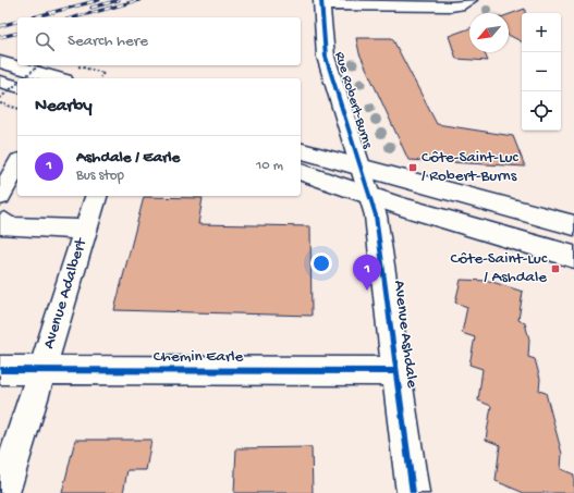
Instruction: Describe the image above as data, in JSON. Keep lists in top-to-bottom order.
{
  "streets": {
    "street": [
      "Rue Robert-Burns",
      "Avenue Adalbert",
      "Avenue Ashdale",
      "Chemin Earle"
    ]
  },
  "crossings": [
    ["Rue Robert-Burns", "Avenue Ashdale"],
    ["Avenue Adalbert", "Chemin Earle"],
    ["Avenue Ashdale", "Chemin Earle"]
  ],
  "places": {
    "transit": ["Côte-Saint-Luc / Robert-Burns", "Côte-Saint-Luc / Ashdale"]
  },
  "north": "bottom left",
  "page": {
    "map_buttons": ["+", "−"],
    "search": "Search here",
    "heading": "Nearby",
    "list": [
      {
        "mark": "1",
        "name": "Ashdale / Earle",
        "note": "Bus stop",
        "value": "10 m"
      }
    ],
    "pins": "1"
  }
}
